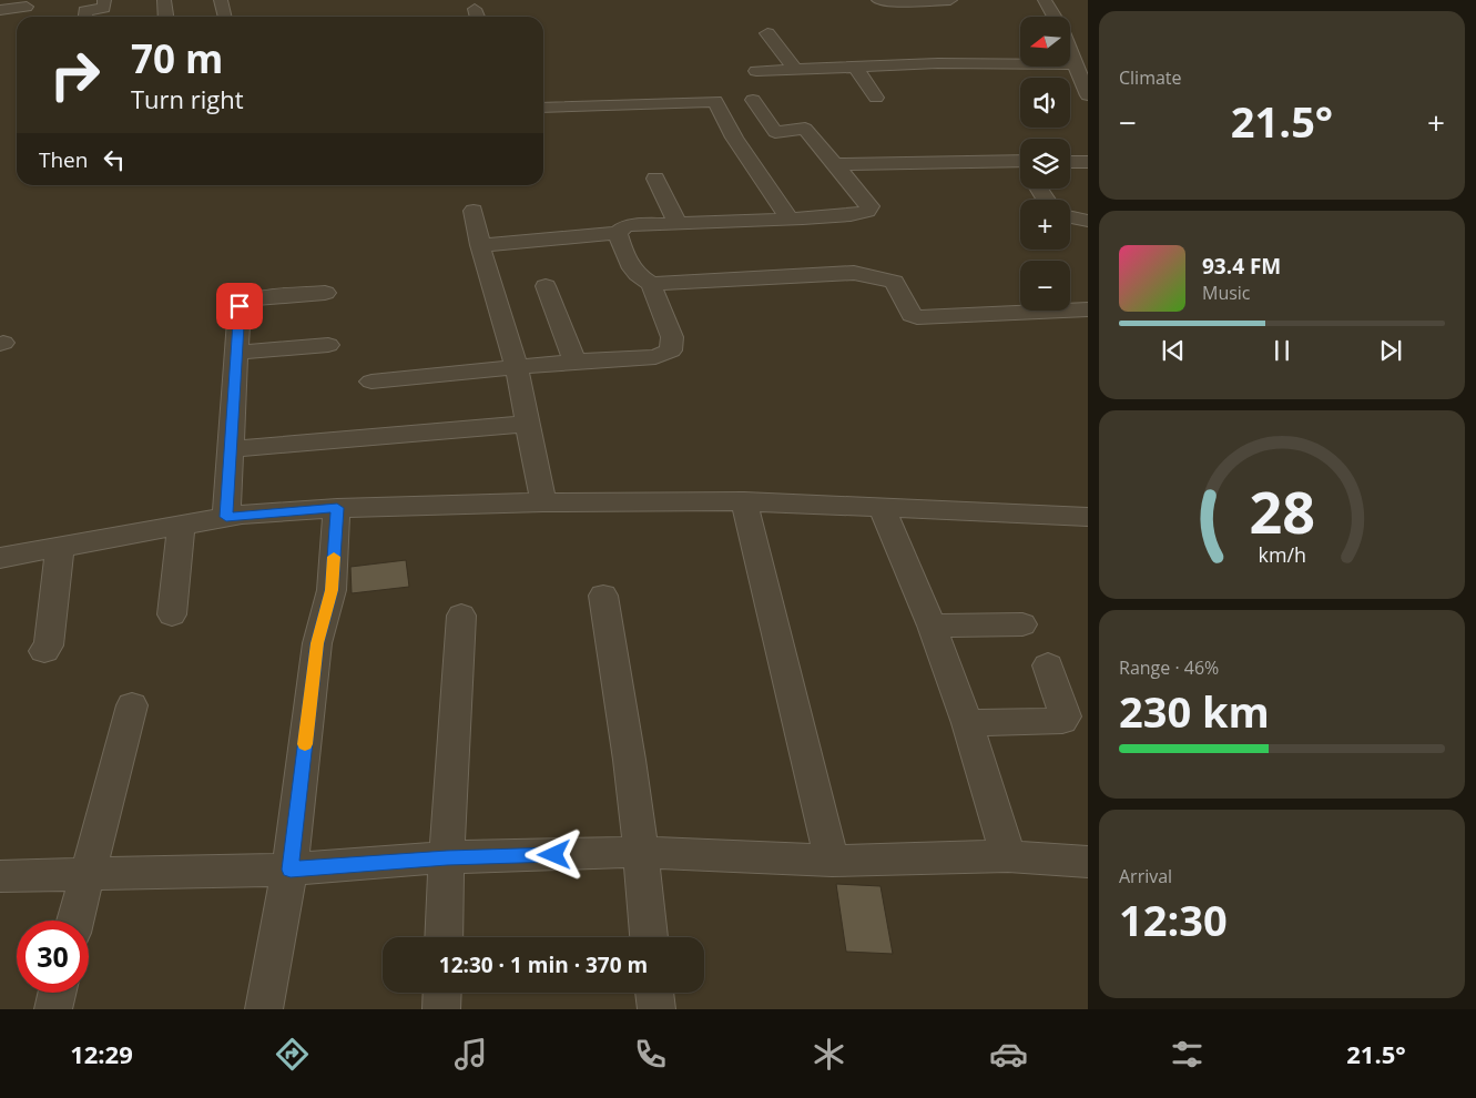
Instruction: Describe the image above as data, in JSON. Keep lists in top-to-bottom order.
{
  "north": "left",
  "page": {
    "tile": [
      "Climate",
      ["Range · 46%", "230 km"],
      ["Arrival", "12:30"]
    ],
    "map_buttons": ["+", "−"],
    "turn": ["70 m", "Turn right"],
    "heat": ["−", "21.5°", "+"],
    "then": "Then",
    "song": ["93.4 FM", "Music"],
    "limit": "30",
    "trip": "12:30 · 1 min · 370 m",
    "tabs": ["12:29", "21.5°"],
    "gauge": ["28", "km/h"]
  }
}
